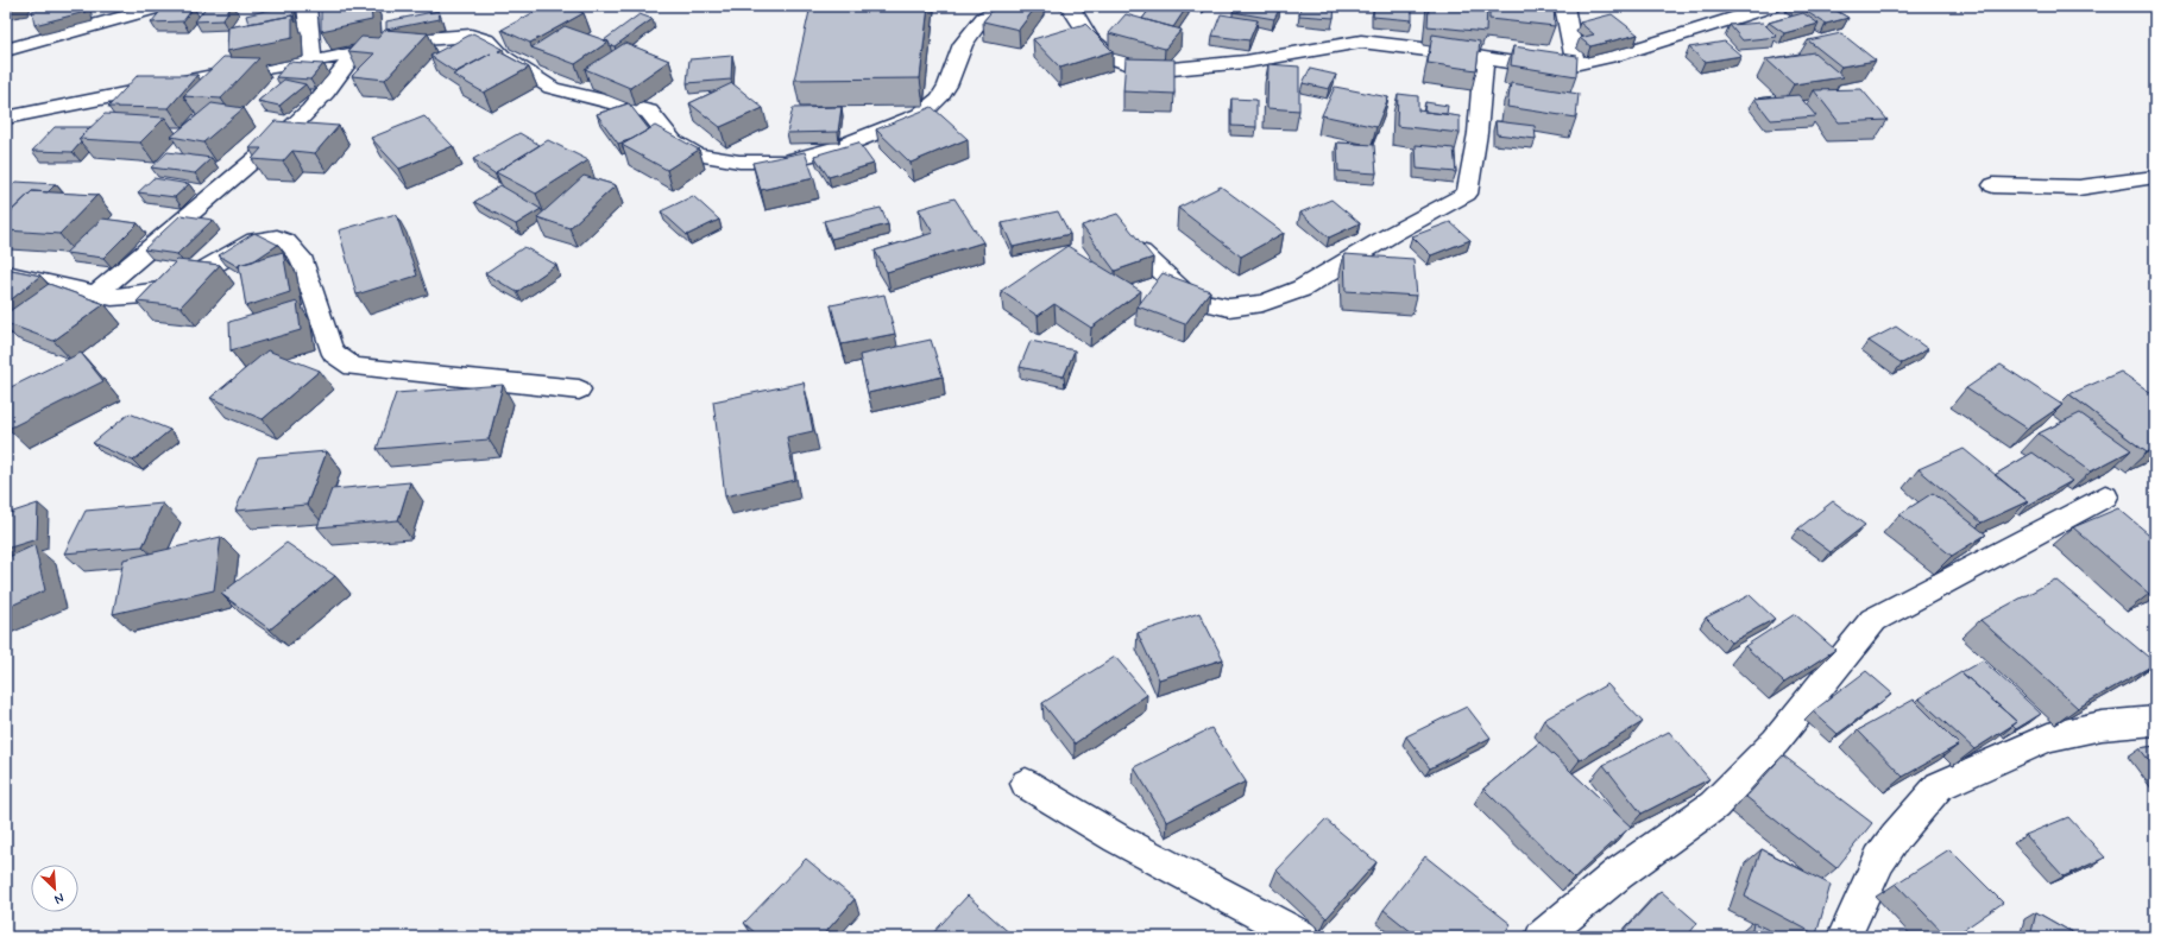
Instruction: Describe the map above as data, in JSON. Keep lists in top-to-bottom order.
{
  "north": "bottom right"
}
